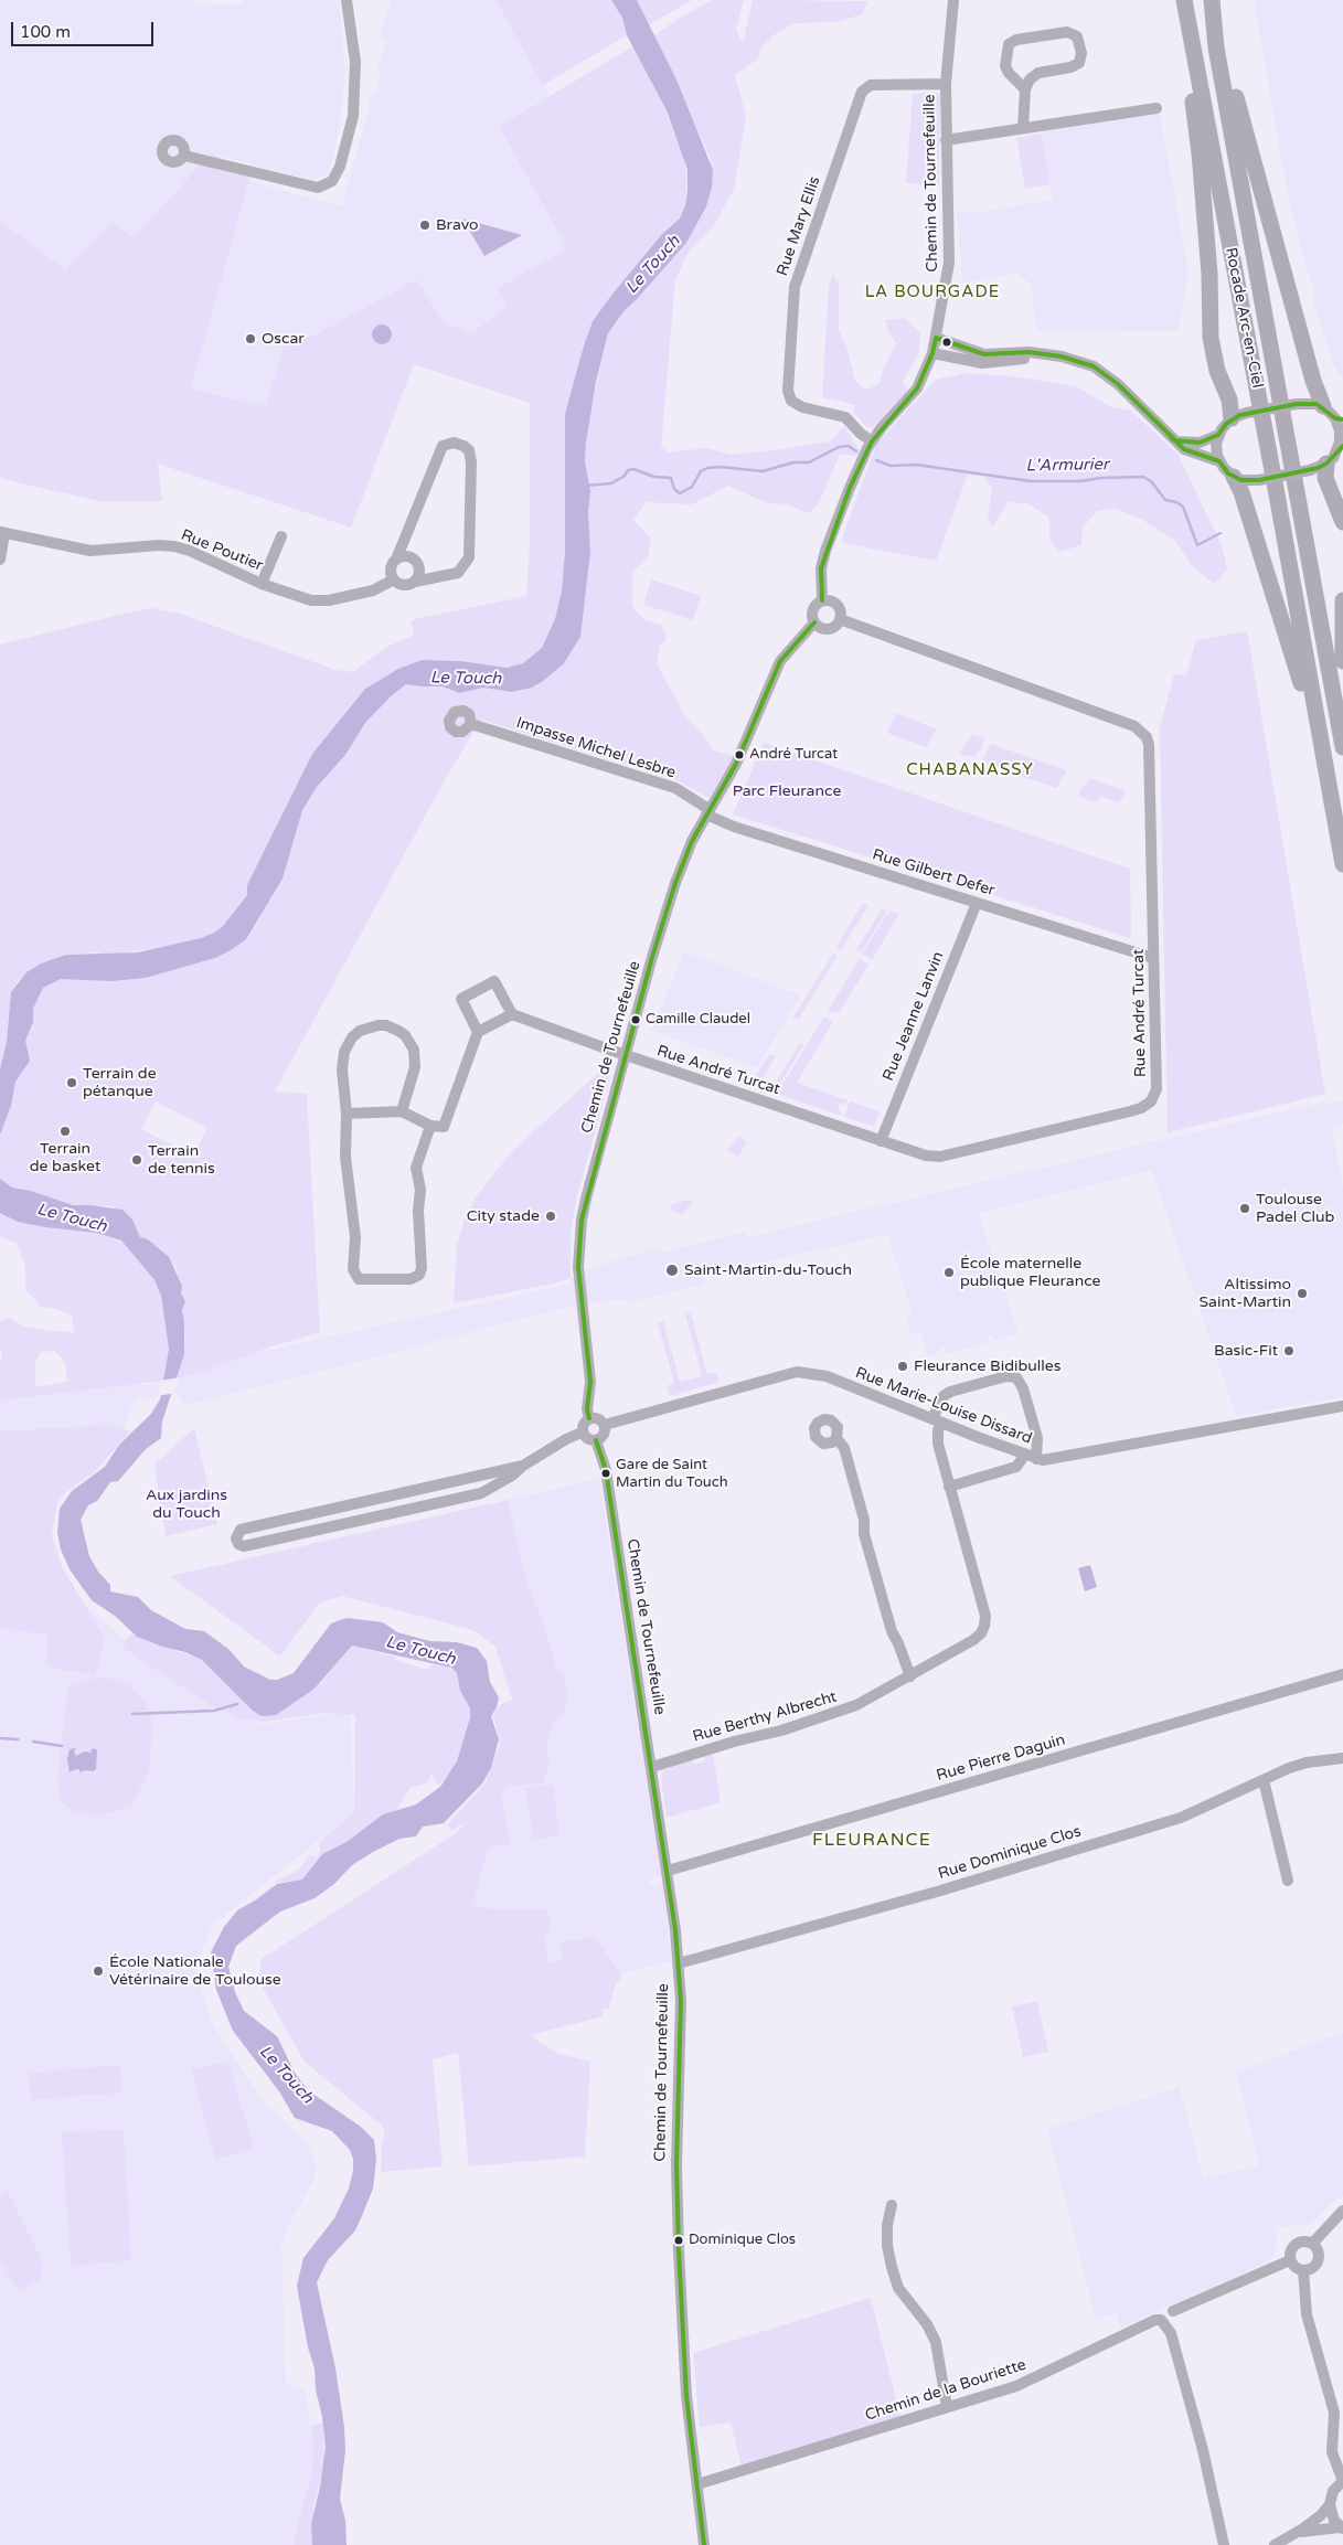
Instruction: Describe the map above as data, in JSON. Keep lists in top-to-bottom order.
{
  "streets": {
    "highway": ["Rocade Arc-en-Ciel"],
    "street": [
      "Chemin de Tournefeuille",
      "Rue Mary Ellis",
      "Rue Poutier",
      "Impasse Michel Lesbre",
      "Rue Gilbert Defer",
      "Rue André Turcat",
      "Rue Jeanne Lanvin",
      "Rue Marie-Louise Dissard",
      "Rue Berthy Albrecht",
      "Rue Pierre Daguin",
      "Rue Dominique Clos",
      "Chemin de la Bouriette"
    ]
  },
  "crossings": [
    ["Chemin de Tournefeuille", "Rue Mary Ellis"],
    ["Chemin de Tournefeuille", "Impasse Michel Lesbre"],
    ["Chemin de Tournefeuille", "Rue Gilbert Defer"],
    ["Chemin de Tournefeuille", "Rue André Turcat"],
    ["Chemin de Tournefeuille", "Rue Marie-Louise Dissard"],
    ["Chemin de Tournefeuille", "Rue Berthy Albrecht"],
    ["Chemin de Tournefeuille", "Rue Pierre Daguin"],
    ["Chemin de Tournefeuille", "Rue Dominique Clos"],
    ["Chemin de Tournefeuille", "Chemin de la Bouriette"],
    ["Impasse Michel Lesbre", "Rue Gilbert Defer"],
    ["Rue Gilbert Defer", "Rue André Turcat"],
    ["Rue Gilbert Defer", "Rue Jeanne Lanvin"],
    ["Rue André Turcat", "Rue Jeanne Lanvin"],
    ["Rue Marie-Louise Dissard", "Rue Berthy Albrecht"]
  ],
  "districts": ["LA BOURGADE", "CHABANASSY", "FLEURANCE"],
  "water": ["Le Touch", "L'Armurier"],
  "parks": ["Parc Fleurance", "Aux jardins du Touch"],
  "places": [
    "Bravo",
    "Oscar",
    "André Turcat",
    "Camille Claudel",
    "Terrain de pétanque",
    "Terrain de basket",
    "Terrain de tennis",
    "Toulouse Padel Club",
    "City stade",
    "Saint-Martin-du-Touch",
    "École maternelle publique Fleurance",
    "Altissimo Saint-Martin",
    "Basic-Fit",
    "Fleurance Bidibulles",
    "Gare de Saint Martin du Touch",
    "École Nationale Vétérinaire de Toulouse",
    "Dominique Clos"
  ],
  "scale_bar": "100 m"
}
